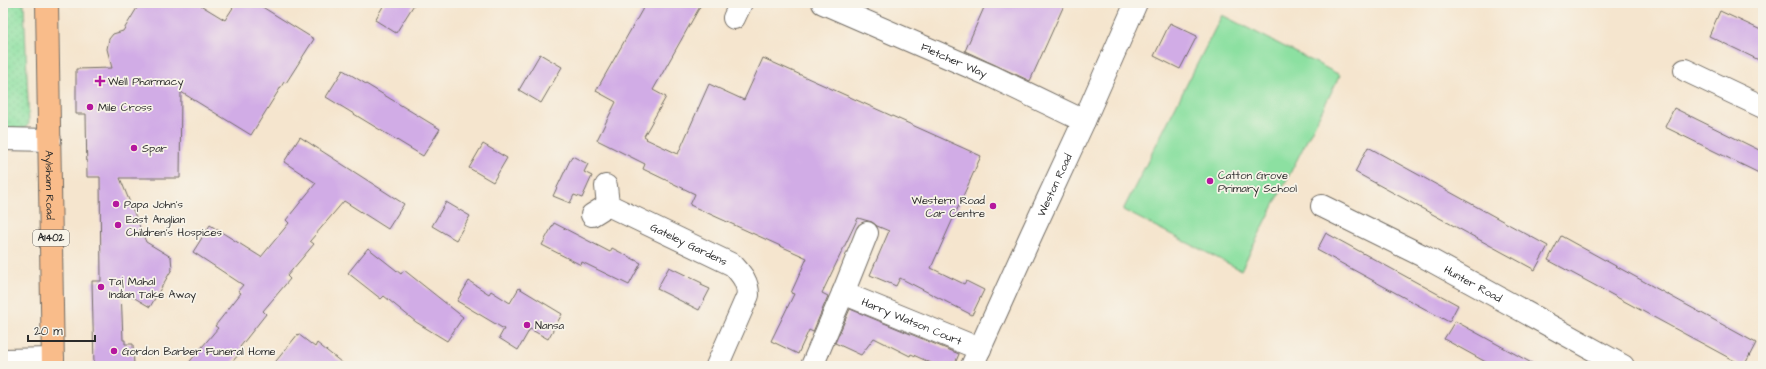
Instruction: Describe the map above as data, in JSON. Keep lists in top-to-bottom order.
{
  "streets": {
    "main road": ["Aylsham Road", "A1402"],
    "street": [
      "Fletcher Way",
      "Weston Road",
      "Gateley Gardens",
      "Hunter Road",
      "Harry Watson Court"
    ]
  },
  "crossings": [
    ["Fletcher Way", "Weston Road"],
    ["Weston Road", "Harry Watson Court"]
  ],
  "places": {
    "health": ["Well Pharmacy"],
    "other": [
      "Mile Cross",
      "Spar",
      "Catton Grove Primary School",
      "Papa John's",
      "Western Road Car Centre",
      "East Anglian Children's Hospices",
      "Taj Mahal Indian Take Away",
      "Nansa",
      "Gordon Barber Funeral Home"
    ]
  },
  "scale_bar": "20 m"
}
